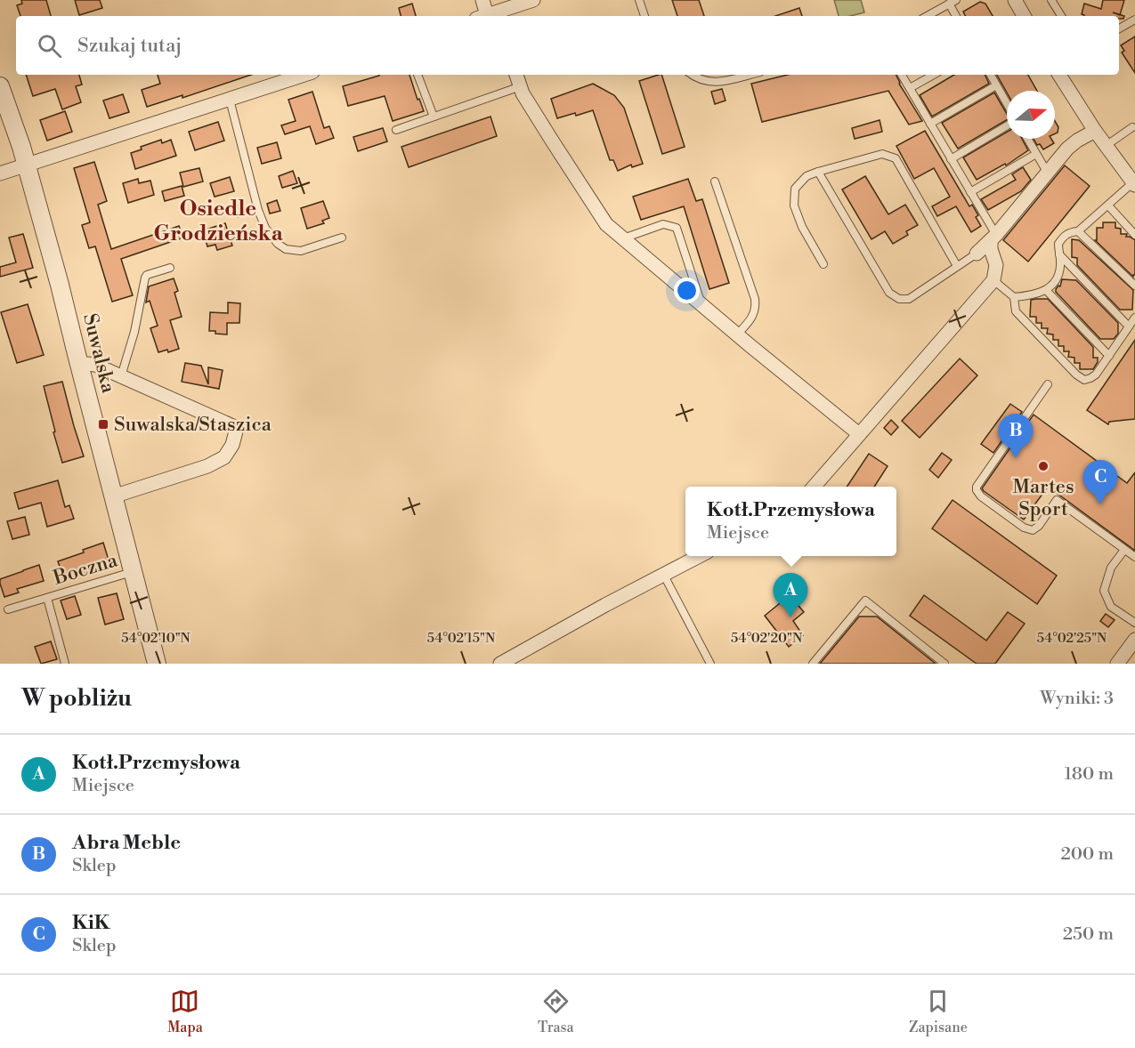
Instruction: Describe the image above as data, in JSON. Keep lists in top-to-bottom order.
{
  "streets": {
    "street": ["Suwalska"],
    "lane": ["Boczna"]
  },
  "crossings": [
    ["Suwalska", "Boczna"]
  ],
  "districts": ["Osiedle Grodzieńska"],
  "places": {
    "transit": ["Suwalska/Staszica"],
    "other": ["Martes Sport"]
  },
  "north": "right",
  "page": {
    "search": "Szukaj tutaj",
    "pins": ["B", "C", "A"],
    "popup": ["Kotł.Przemysłowa", "Miejsce"],
    "heading": ["W pobliżu", "Wyniki: 3"],
    "list": [
      {
        "mark": "A",
        "name": "Kotł.Przemysłowa",
        "note": "Miejsce",
        "value": "180 m"
      },
      {
        "mark": "B",
        "name": "Abra Meble",
        "note": "Sklep",
        "value": "200 m"
      },
      {
        "mark": "C",
        "name": "KiK",
        "note": "Sklep",
        "value": "250 m"
      }
    ],
    "nav": ["Mapa", "Trasa", "Zapisane"]
  },
  "coordinates": [
    "54°02'10\"N",
    "54°02'15\"N",
    "54°02'20\"N",
    "54°02'25\"N"
  ]
}
